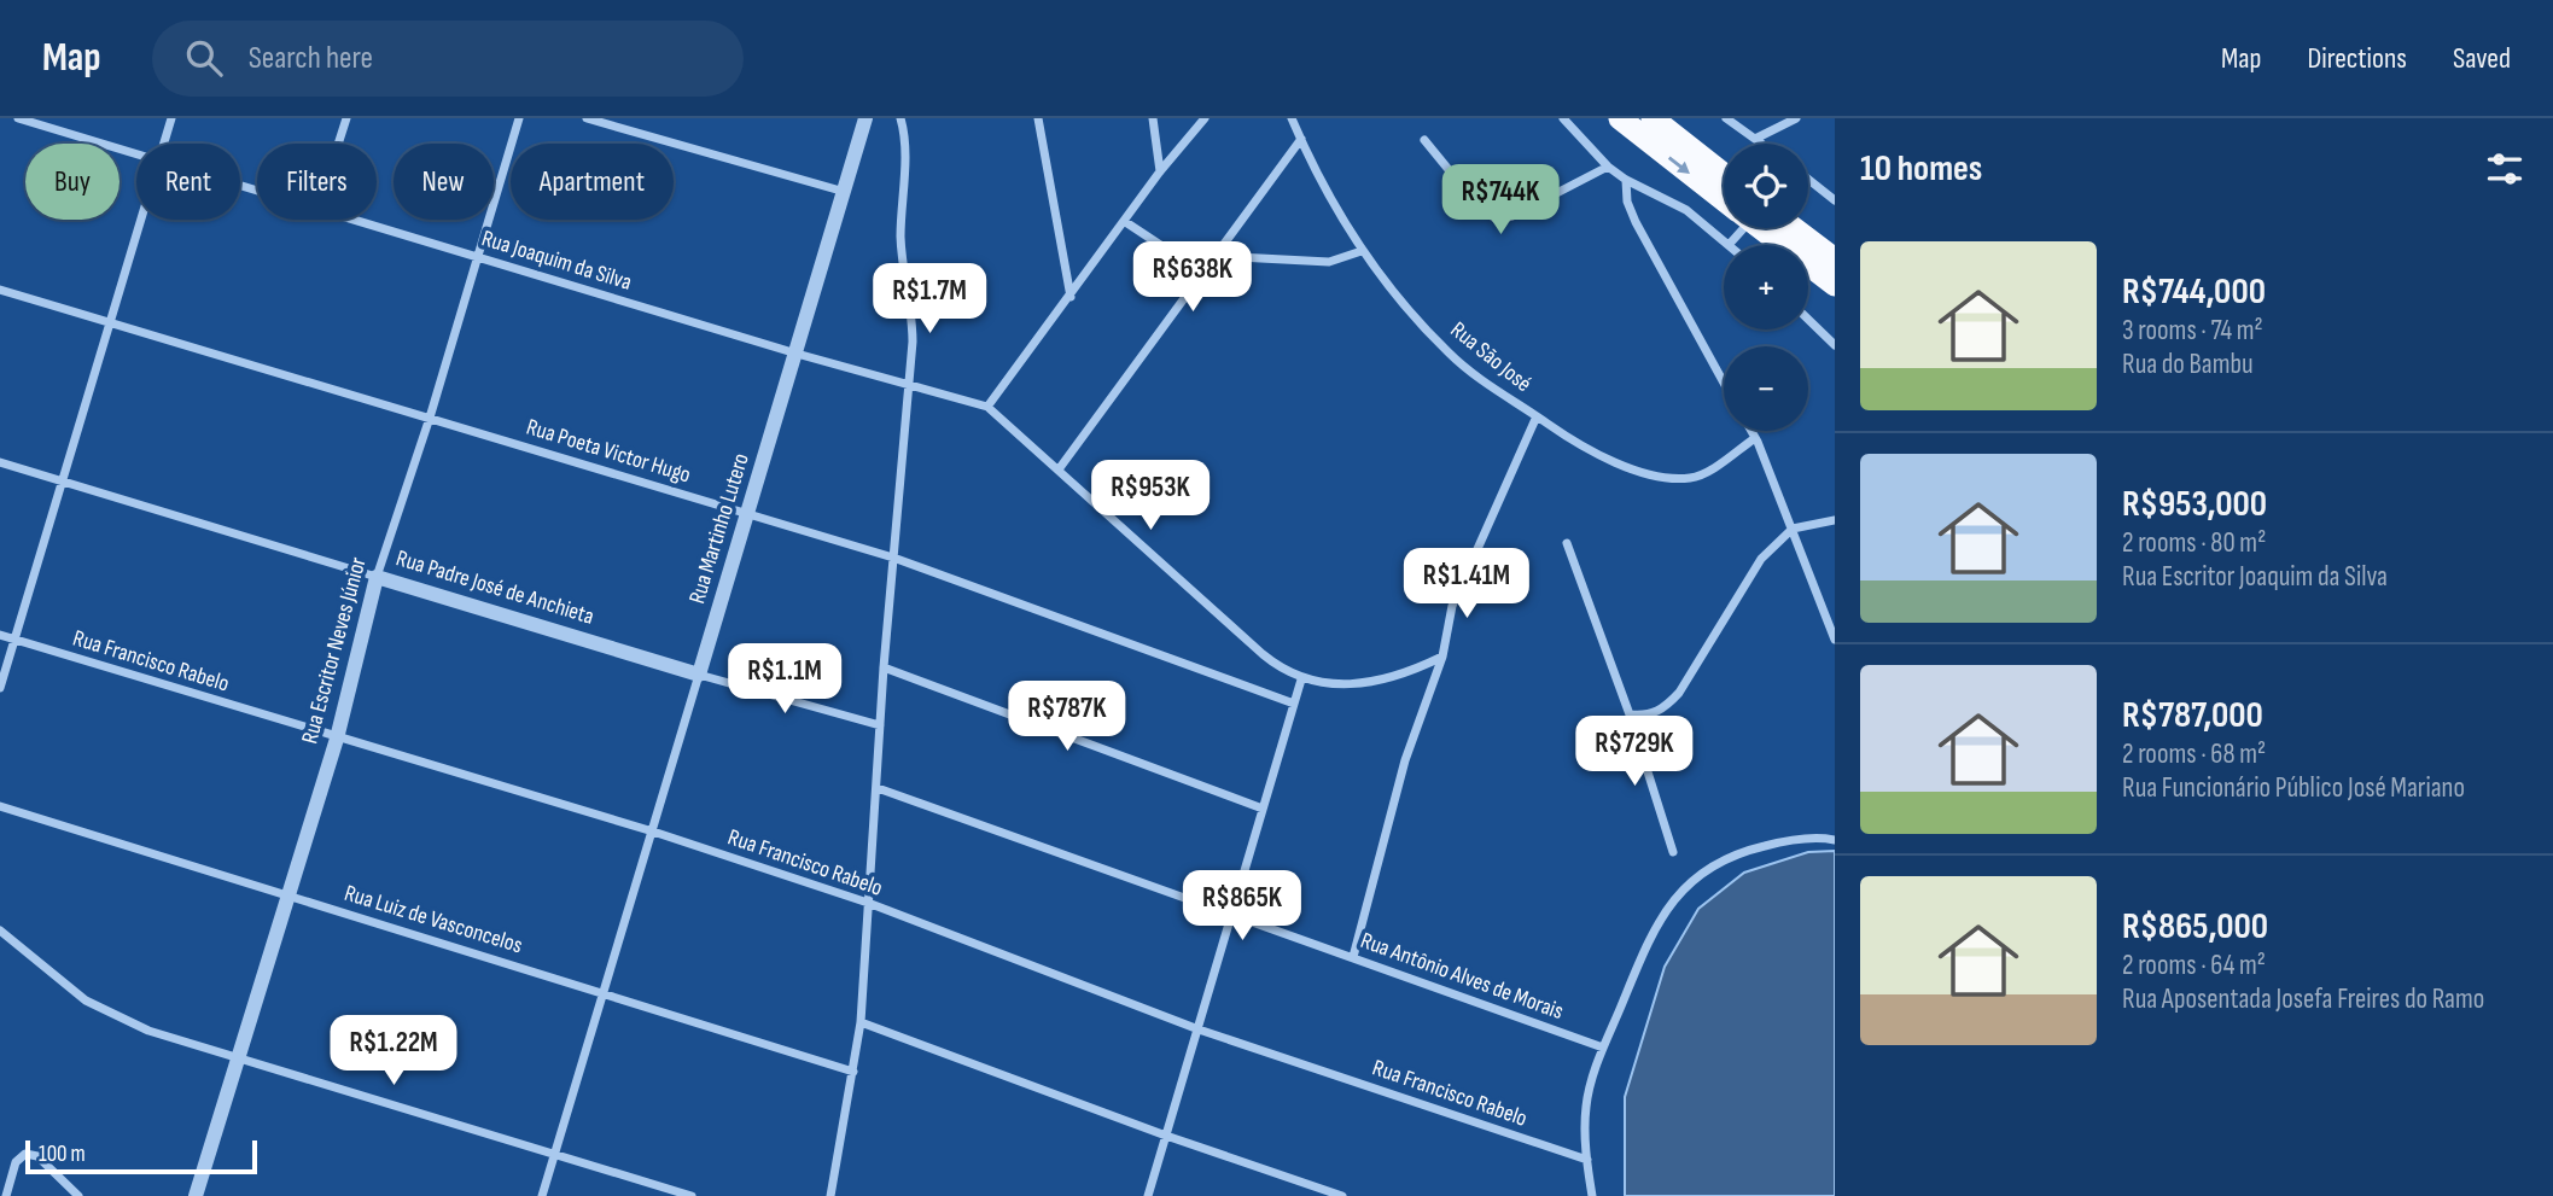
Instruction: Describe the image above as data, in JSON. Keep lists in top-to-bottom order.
{
  "streets": {
    "street": [
      "Rua Joaquim da Silva",
      "Rua São José",
      "Rua Poeta Victor Hugo",
      "Rua Martinho Lutero",
      "Rua Padre José de Anchieta",
      "Rua Escritor Neves Júnior",
      "Rua Francisco Rabelo",
      "Rua Luiz de Vasconcelos",
      "Rua Antônio Alves de Morais"
    ]
  },
  "crossings": [
    ["Rua Joaquim da Silva", "Rua Martinho Lutero"],
    ["Rua Joaquim da Silva", "Rua Escritor Neves Júnior"],
    ["Rua Poeta Victor Hugo", "Rua Martinho Lutero"],
    ["Rua Poeta Victor Hugo", "Rua Escritor Neves Júnior"],
    ["Rua Martinho Lutero", "Rua Padre José de Anchieta"],
    ["Rua Martinho Lutero", "Rua Francisco Rabelo"],
    ["Rua Martinho Lutero", "Rua Luiz de Vasconcelos"],
    ["Rua Padre José de Anchieta", "Rua Escritor Neves Júnior"],
    ["Rua Escritor Neves Júnior", "Rua Francisco Rabelo"],
    ["Rua Escritor Neves Júnior", "Rua Luiz de Vasconcelos"]
  ],
  "scale_bar": "100 m",
  "page": {
    "header": "Map",
    "search": "Search here",
    "nav": ["Map", "Directions", "Saved"],
    "heading": "10 homes",
    "map_buttons": ["+", "−"],
    "chip": [
      "Buy",
      "Rent",
      "Filters",
      "New",
      "Apartment"
    ],
    "price": [
      "R$744K",
      "R$638K",
      "R$1.7M",
      "R$953K",
      "R$1.41M",
      "R$1.1M",
      "R$787K",
      "R$729K",
      "R$865K",
      "R$1.22M"
    ],
    "list": [
      {
        "name": "R$744,000",
        "note": "3 rooms · 74 m² · Rua do Bambu"
      },
      {
        "name": "R$953,000",
        "note": "2 rooms · 80 m² · Rua Escritor Joaquim da Silva"
      },
      {
        "name": "R$787,000",
        "note": "2 rooms · 68 m² · Rua Funcionário Público José Mariano"
      },
      {
        "name": "R$865,000",
        "note": "2 rooms · 64 m² · Rua Aposentada Josefa Freires do Ramo"
      }
    ],
    "scale": "100 m"
  }
}
